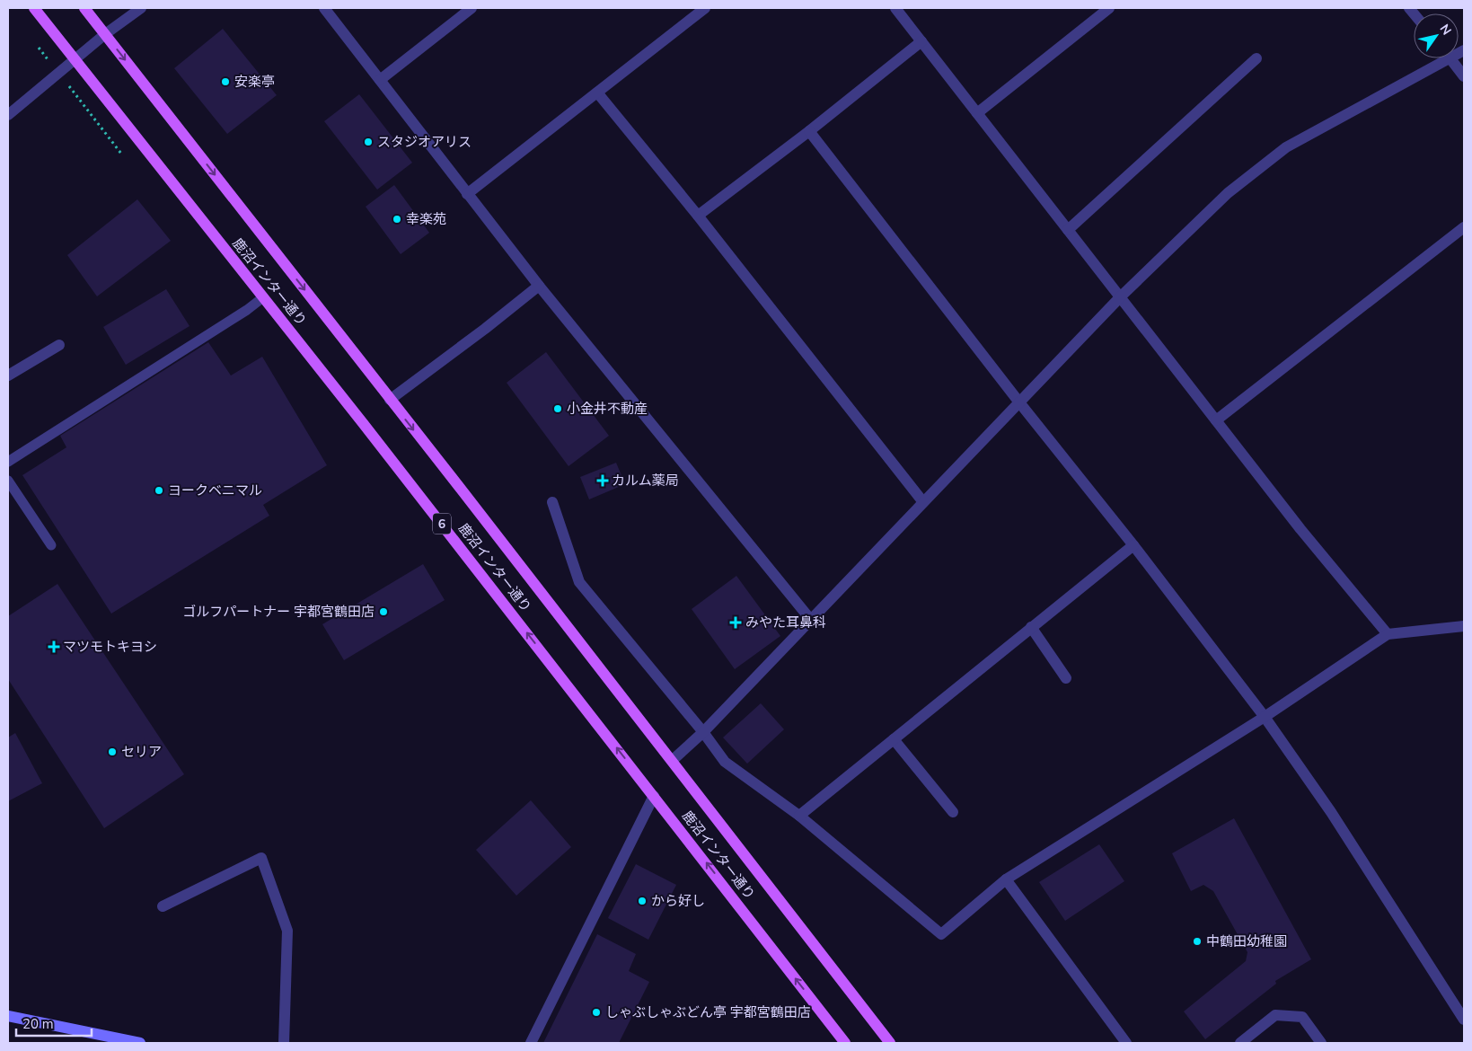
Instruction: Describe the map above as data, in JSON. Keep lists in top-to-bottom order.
{
  "streets": {
    "main road": ["鹿沼インター通り", "6"]
  },
  "places": {
    "other": [
      "安楽亭",
      "スタジオアリス",
      "幸楽苑",
      "小金井不動産",
      "ヨークベニマル",
      "ゴルフパートナー 宇都宮鶴田店",
      "セリア",
      "から好し",
      "中鶴田幼稚園",
      "しゃぶしゃぶどん亭 宇都宮鶴田店"
    ],
    "health": ["カルム薬局", "みやた耳鼻科", "マツモトキヨシ"]
  },
  "scale_bar": "20 m",
  "north": "top right"
}
